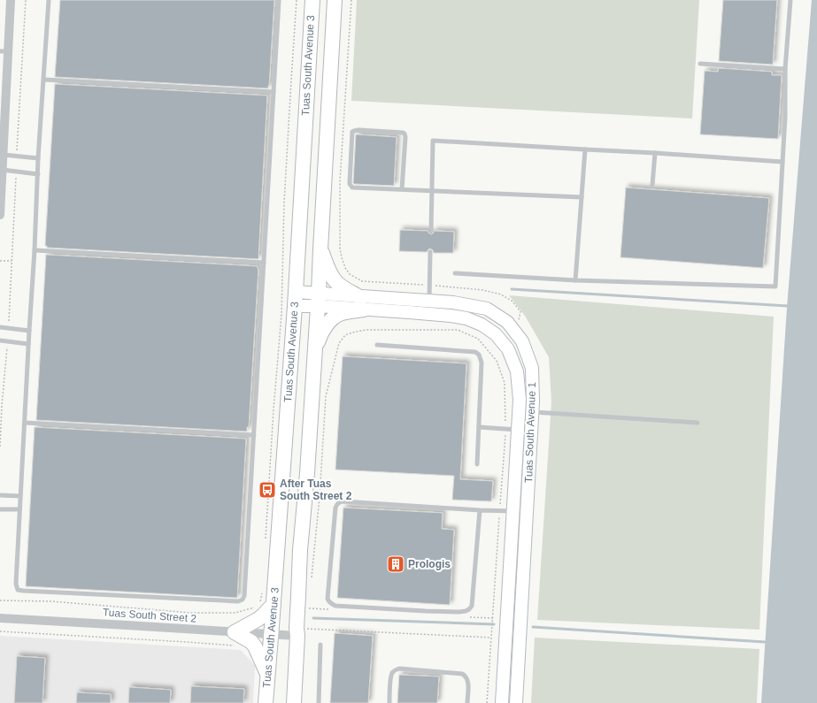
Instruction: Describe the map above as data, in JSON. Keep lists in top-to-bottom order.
{
  "streets": {
    "main road": ["Tuas South Avenue 3", "Tuas South Avenue 1"],
    "street": ["Tuas South Street 2"]
  },
  "crossings": [
    ["Tuas South Avenue 3", "Tuas South Avenue 1"],
    ["Tuas South Avenue 3", "Tuas South Street 2"]
  ],
  "places": {
    "bus stop": ["After Tuas South Street 2"],
    "building": ["Prologis"]
  }
}
